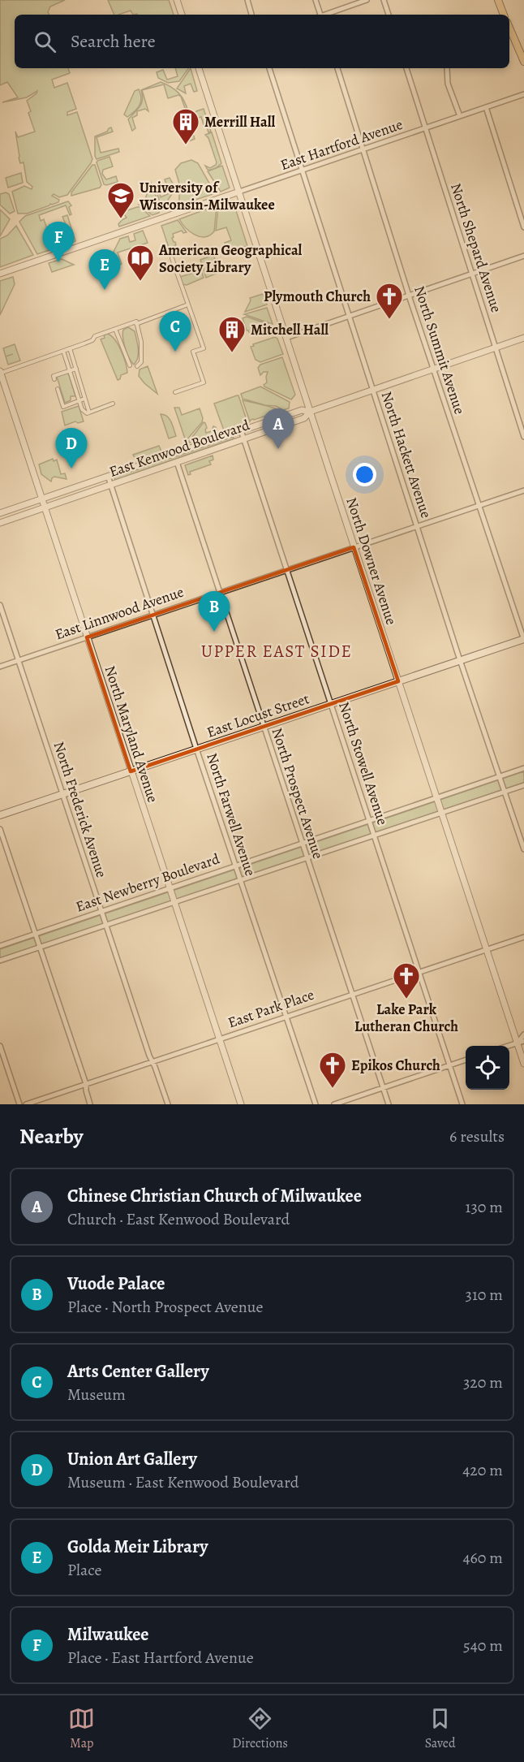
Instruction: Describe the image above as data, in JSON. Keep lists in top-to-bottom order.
{
  "streets": {
    "main road": ["East Locust Street"],
    "street": [
      "East Hartford Avenue",
      "North Shepard Avenue",
      "North Summit Avenue",
      "East Kenwood Boulevard",
      "North Hackett Avenue",
      "North Downer Avenue",
      "East Linnwood Avenue",
      "North Maryland Avenue",
      "North Stowell Avenue",
      "North Prospect Avenue",
      "North Frederick Avenue",
      "North Farwell Avenue",
      "East Newberry Boulevard",
      "East Park Place"
    ]
  },
  "crossings": [
    ["East Hartford Avenue", "North Shepard Avenue"],
    ["East Hartford Avenue", "North Summit Avenue"],
    ["East Hartford Avenue", "North Hackett Avenue"],
    ["East Hartford Avenue", "North Downer Avenue"],
    ["North Shepard Avenue", "East Kenwood Boulevard"],
    ["North Summit Avenue", "East Kenwood Boulevard"],
    ["North Summit Avenue", "East Linnwood Avenue"],
    ["North Summit Avenue", "East Locust Street"],
    ["East Kenwood Boulevard", "North Hackett Avenue"],
    ["East Kenwood Boulevard", "North Downer Avenue"],
    ["East Kenwood Boulevard", "North Maryland Avenue"],
    ["East Kenwood Boulevard", "North Stowell Avenue"],
    ["East Kenwood Boulevard", "North Prospect Avenue"],
    ["East Kenwood Boulevard", "North Farwell Avenue"],
    ["North Hackett Avenue", "East Linnwood Avenue"],
    ["North Hackett Avenue", "East Locust Street"],
    ["North Hackett Avenue", "East Newberry Boulevard"],
    ["North Downer Avenue", "East Linnwood Avenue"],
    ["North Downer Avenue", "East Locust Street"],
    ["North Downer Avenue", "East Newberry Boulevard"],
    ["North Downer Avenue", "East Park Place"],
    ["East Linnwood Avenue", "North Maryland Avenue"],
    ["East Linnwood Avenue", "North Stowell Avenue"],
    ["East Linnwood Avenue", "North Prospect Avenue"],
    ["East Linnwood Avenue", "North Frederick Avenue"],
    ["East Linnwood Avenue", "North Farwell Avenue"],
    ["East Locust Street", "North Maryland Avenue"],
    ["East Locust Street", "North Stowell Avenue"],
    ["East Locust Street", "North Prospect Avenue"],
    ["East Locust Street", "North Frederick Avenue"],
    ["East Locust Street", "North Farwell Avenue"],
    ["North Maryland Avenue", "East Newberry Boulevard"],
    ["North Maryland Avenue", "East Park Place"],
    ["North Stowell Avenue", "East Newberry Boulevard"],
    ["North Stowell Avenue", "East Park Place"],
    ["North Prospect Avenue", "East Newberry Boulevard"],
    ["North Prospect Avenue", "East Park Place"],
    ["North Frederick Avenue", "East Newberry Boulevard"],
    ["North Frederick Avenue", "East Park Place"],
    ["North Farwell Avenue", "East Newberry Boulevard"],
    ["North Farwell Avenue", "East Park Place"]
  ],
  "districts": ["UPPER EAST SIDE"],
  "places": {
    "building": ["Merrill Hall", "Mitchell Hall"],
    "school or university": ["University of Wisconsin-Milwaukee"],
    "library": ["American Geographical Society Library"],
    "church": ["Plymouth Church", "Lake Park Lutheran Church", "Epikos Church"]
  },
  "page": {
    "search": "Search here",
    "pins": [
      "F",
      "E",
      "C",
      "A",
      "D",
      "B"
    ],
    "heading": ["Nearby", "6 results"],
    "list": [
      {
        "mark": "A",
        "name": "Chinese Christian Church of Milwaukee",
        "note": "Church · East Kenwood Boulevard",
        "value": "130 m"
      },
      {
        "mark": "B",
        "name": "Vuode Palace",
        "note": "Place · North Prospect Avenue",
        "value": "310 m"
      },
      {
        "mark": "C",
        "name": "Arts Center Gallery",
        "note": "Museum",
        "value": "320 m"
      },
      {
        "mark": "D",
        "name": "Union Art Gallery",
        "note": "Museum · East Kenwood Boulevard",
        "value": "420 m"
      },
      {
        "mark": "E",
        "name": "Golda Meir Library",
        "note": "Place",
        "value": "460 m"
      },
      {
        "mark": "F",
        "name": "Milwaukee",
        "note": "Place · East Hartford Avenue",
        "value": "540 m"
      }
    ],
    "nav": ["Map", "Directions", "Saved"]
  }
}
